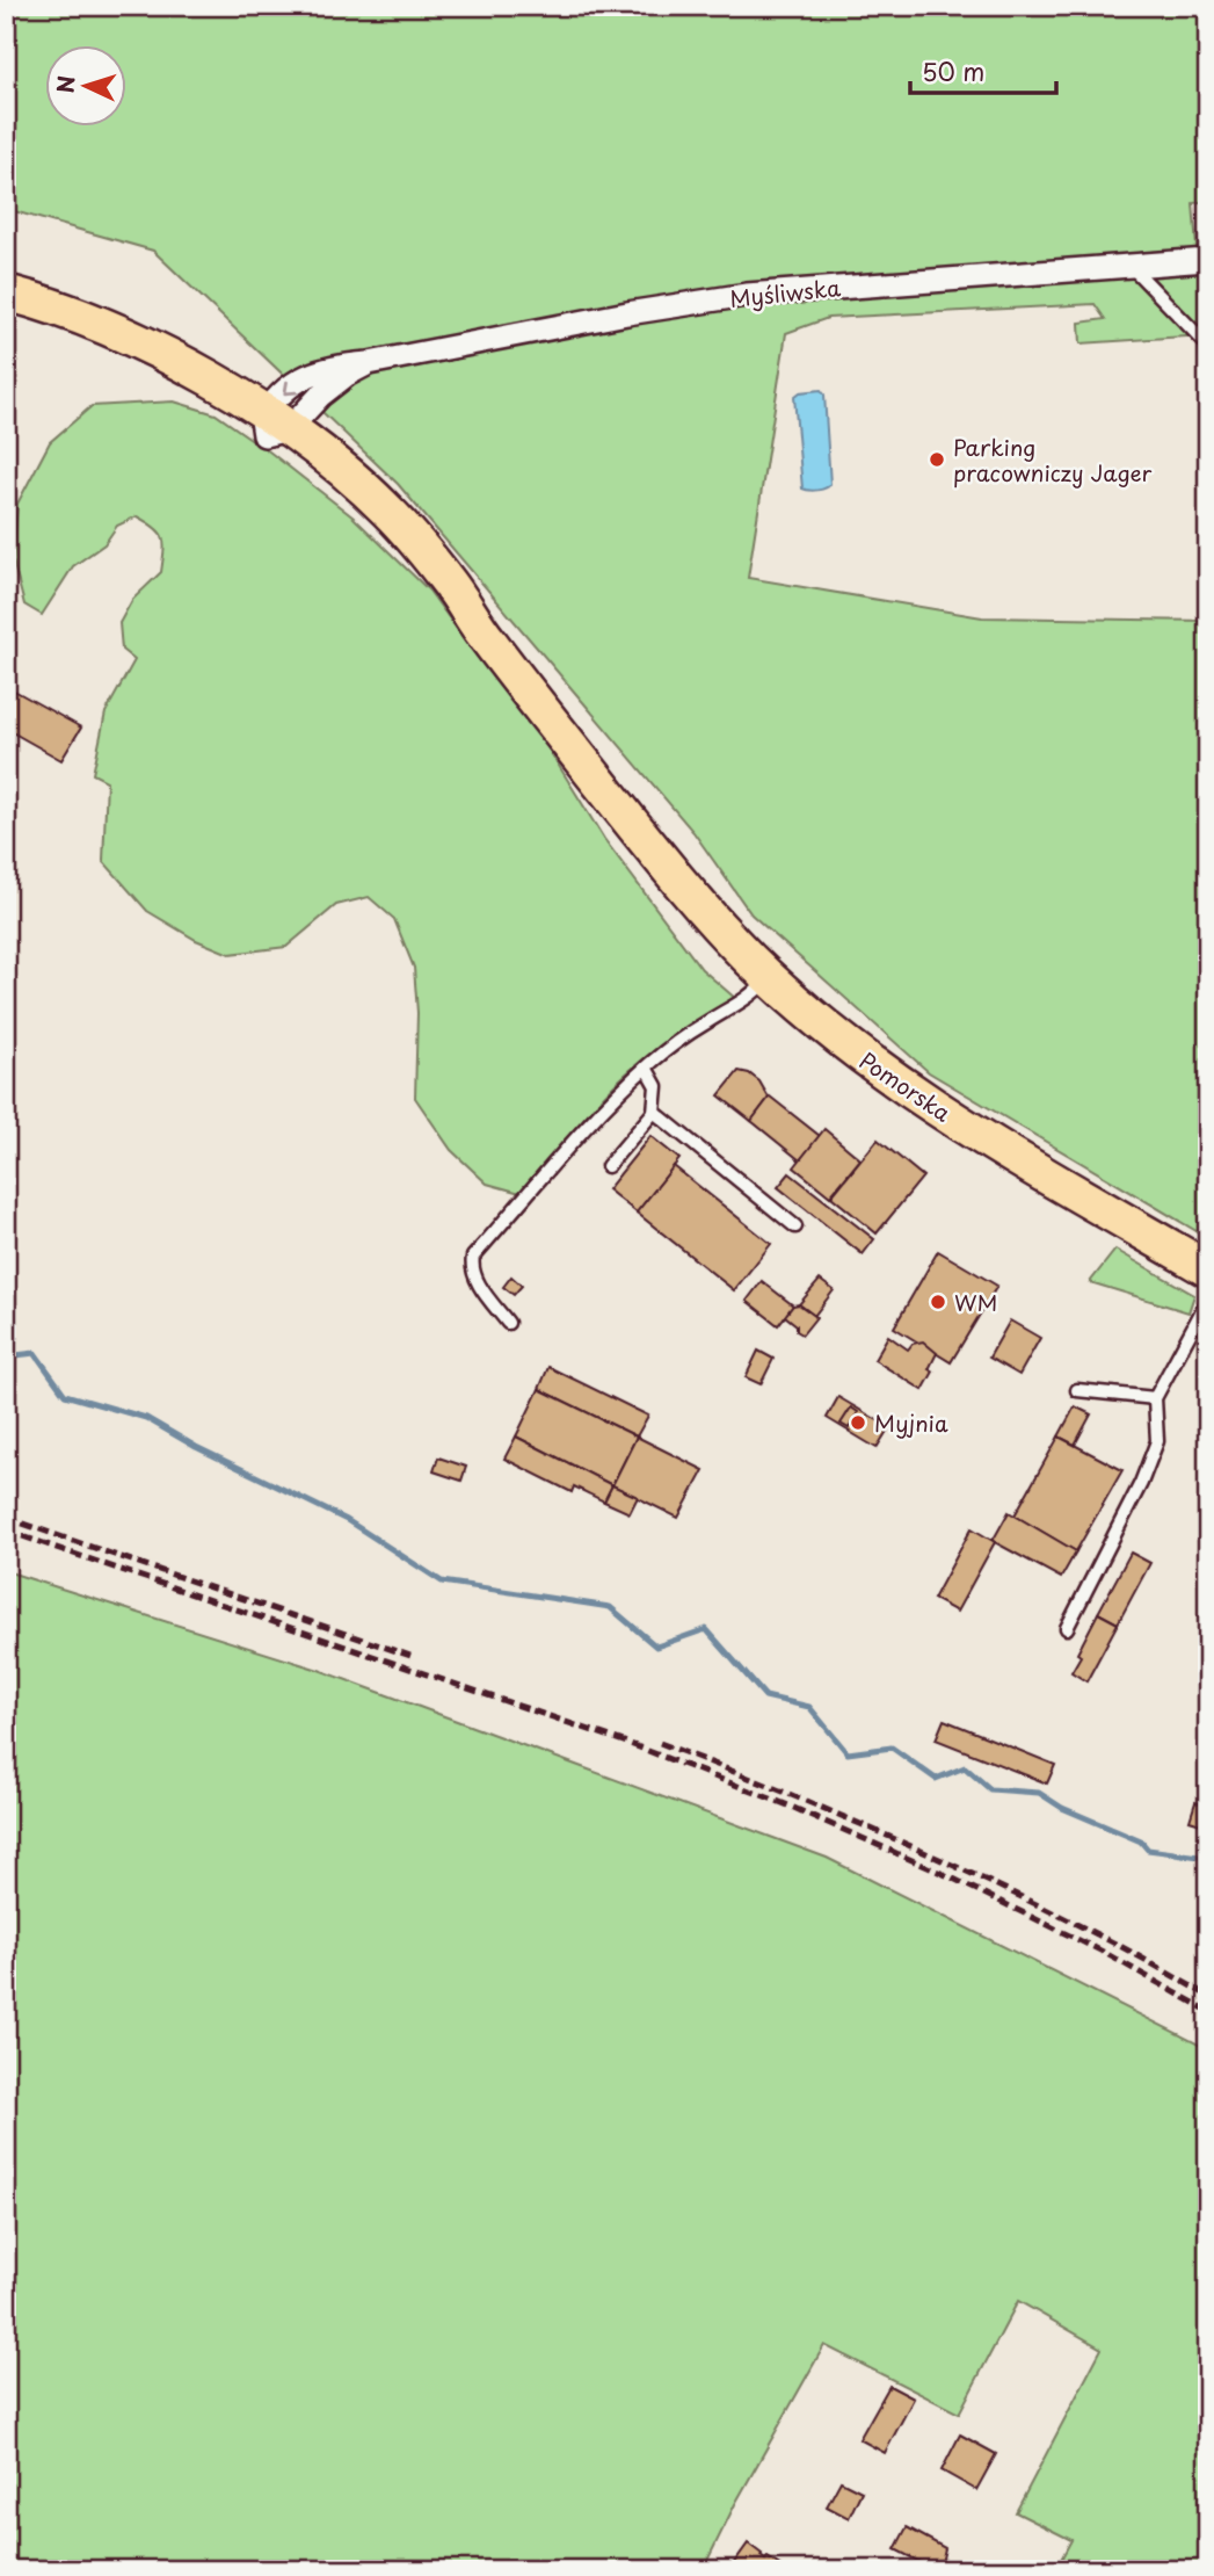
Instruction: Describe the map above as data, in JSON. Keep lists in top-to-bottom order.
{
  "streets": {
    "main road": ["Pomorska"],
    "street": ["Myśliwska"]
  },
  "crossings": [
    ["Myśliwska", "Pomorska"]
  ],
  "places": ["Parking pracowniczy Jager", "WM", "Myjnia"],
  "scale_bar": "50 m",
  "north": "left"
}
